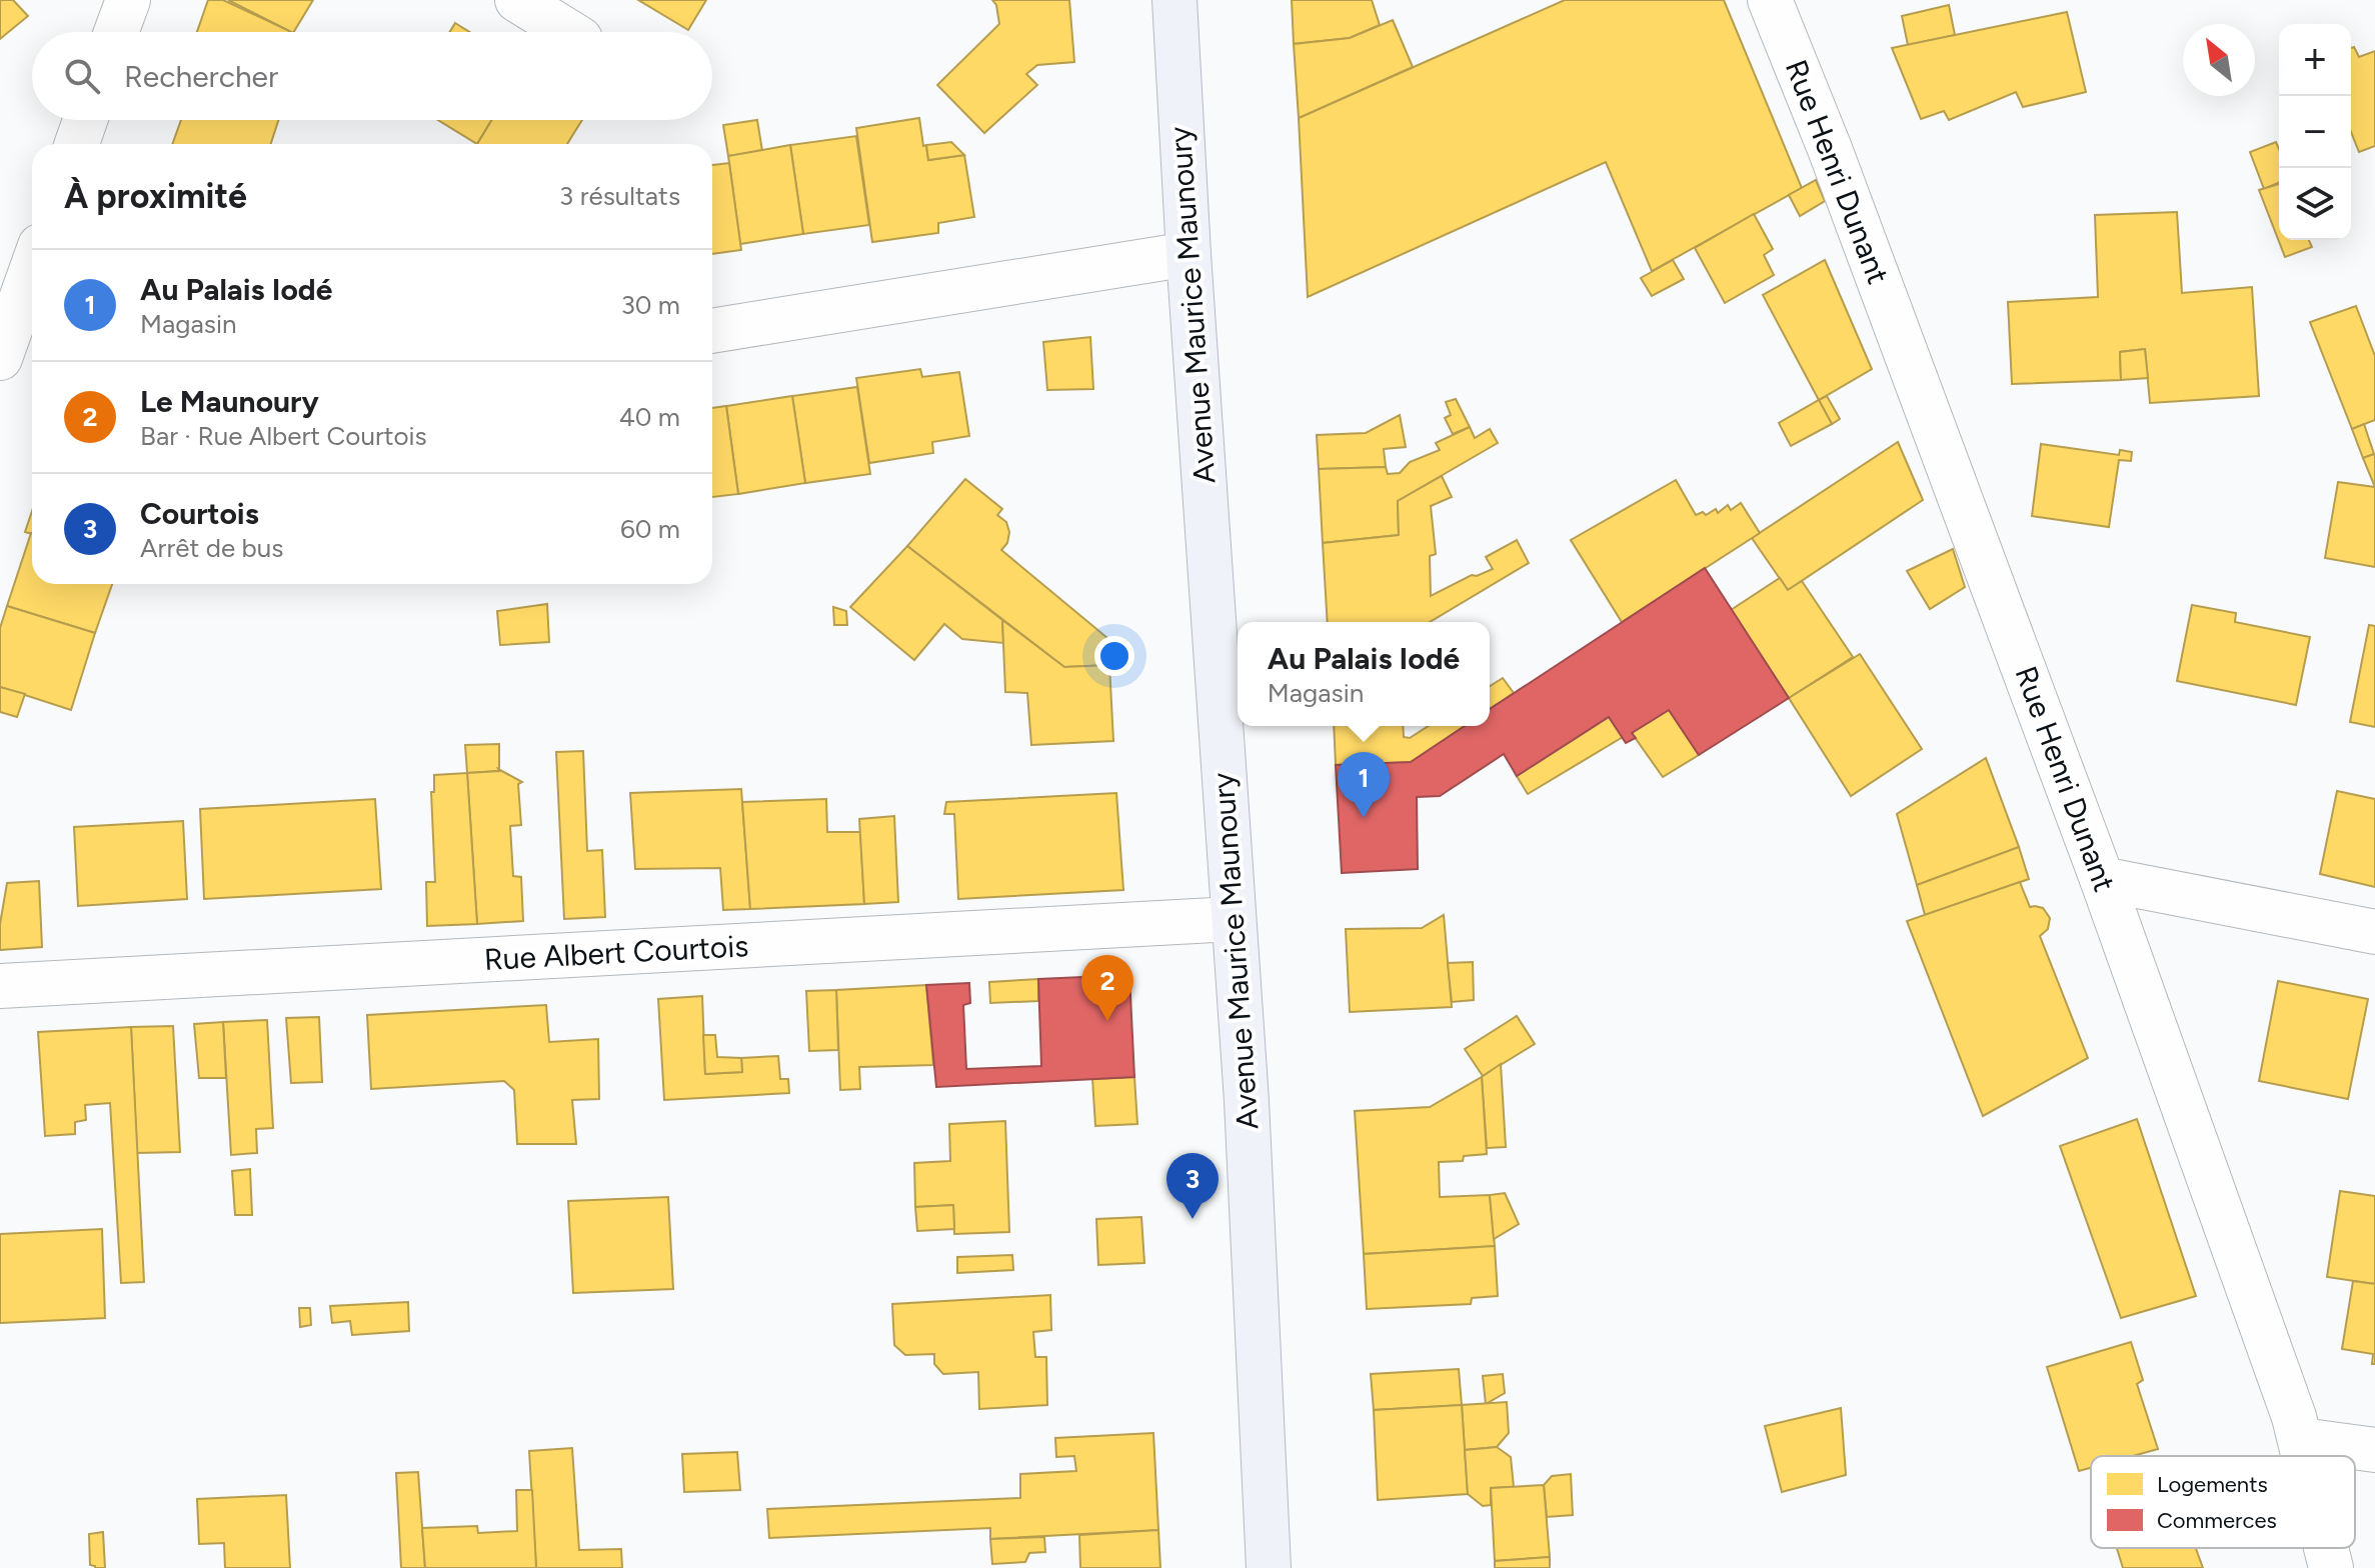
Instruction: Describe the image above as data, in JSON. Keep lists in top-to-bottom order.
{
  "streets": {
    "main road": ["Avenue Maurice Maunoury"],
    "street": ["Rue Henri Dunant", "Rue Albert Courtois"]
  },
  "crossings": [
    ["Avenue Maurice Maunoury", "Rue Albert Courtois"]
  ],
  "legend": ["Logements", "Commerces"],
  "north": "top left",
  "page": {
    "map_buttons": ["+", "−"],
    "search": "Rechercher",
    "heading": ["À proximité", "3 résultats"],
    "list": [
      {
        "mark": "1",
        "name": "Au Palais Iodé",
        "note": "Magasin",
        "value": "30 m"
      },
      {
        "mark": "2",
        "name": "Le Maunoury",
        "note": "Bar · Rue Albert Courtois",
        "value": "40 m"
      },
      {
        "mark": "3",
        "name": "Courtois",
        "note": "Arrêt de bus",
        "value": "60 m"
      }
    ],
    "popup": ["Au Palais Iodé", "Magasin"],
    "pins": ["1", "2", "3"]
  }
}
